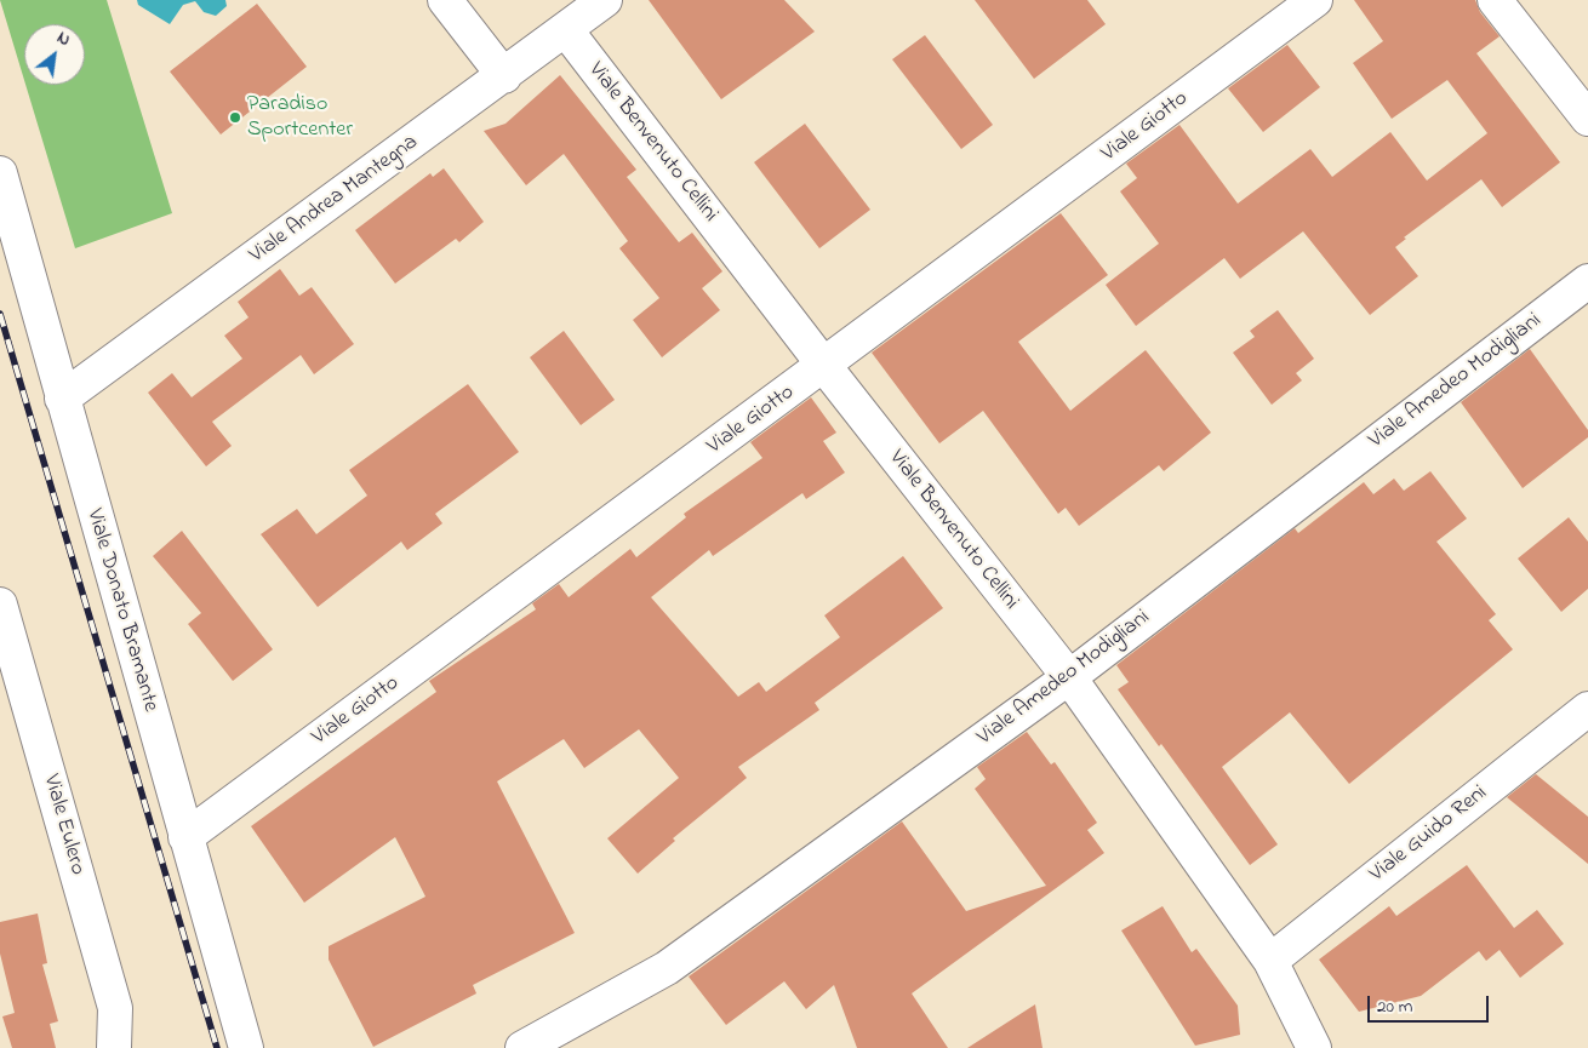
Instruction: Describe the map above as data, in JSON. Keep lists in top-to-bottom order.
{
  "streets": {
    "street": [
      "Viale Giotto",
      "Viale Benvenuto Cellini",
      "Viale Andrea Mantegna",
      "Viale Amedeo Modigliani",
      "Viale Donato Bramante",
      "Viale Eulero",
      "Viale Guido Reni"
    ]
  },
  "crossings": [
    ["Viale Giotto", "Viale Benvenuto Cellini"],
    ["Viale Giotto", "Viale Donato Bramante"],
    ["Viale Benvenuto Cellini", "Viale Andrea Mantegna"],
    ["Viale Benvenuto Cellini", "Viale Amedeo Modigliani"],
    ["Viale Benvenuto Cellini", "Viale Guido Reni"],
    ["Viale Andrea Mantegna", "Viale Donato Bramante"]
  ],
  "places": ["Paradiso Sportcenter"],
  "scale_bar": "20 m",
  "north": "top right"
}
